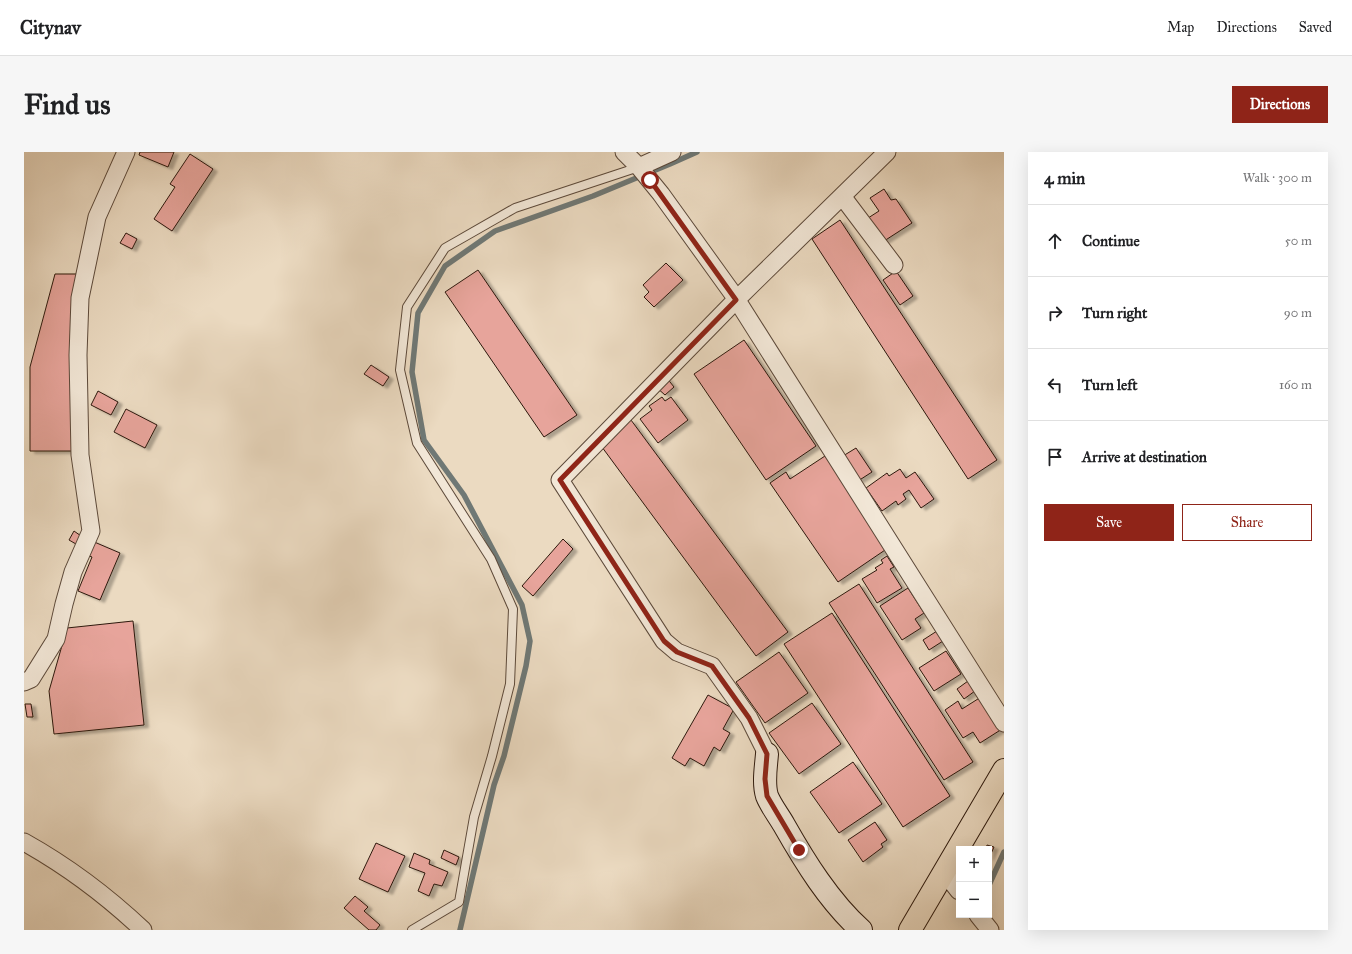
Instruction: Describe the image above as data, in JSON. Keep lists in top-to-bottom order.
{
  "page": {
    "header": "Citynav",
    "nav": ["Map", "Directions", "Saved"],
    "buttons": [
      "Directions",
      ["Save", "Share"]
    ],
    "title": "Find us",
    "heading": ["4 min", "Walk · 300 m"],
    "list": [
      ["Continue", "50 m"],
      ["Turn right", "90 m"],
      ["Turn left", "160 m"],
      "Arrive at destination"
    ],
    "map_buttons": ["+", "−"]
  }
}
